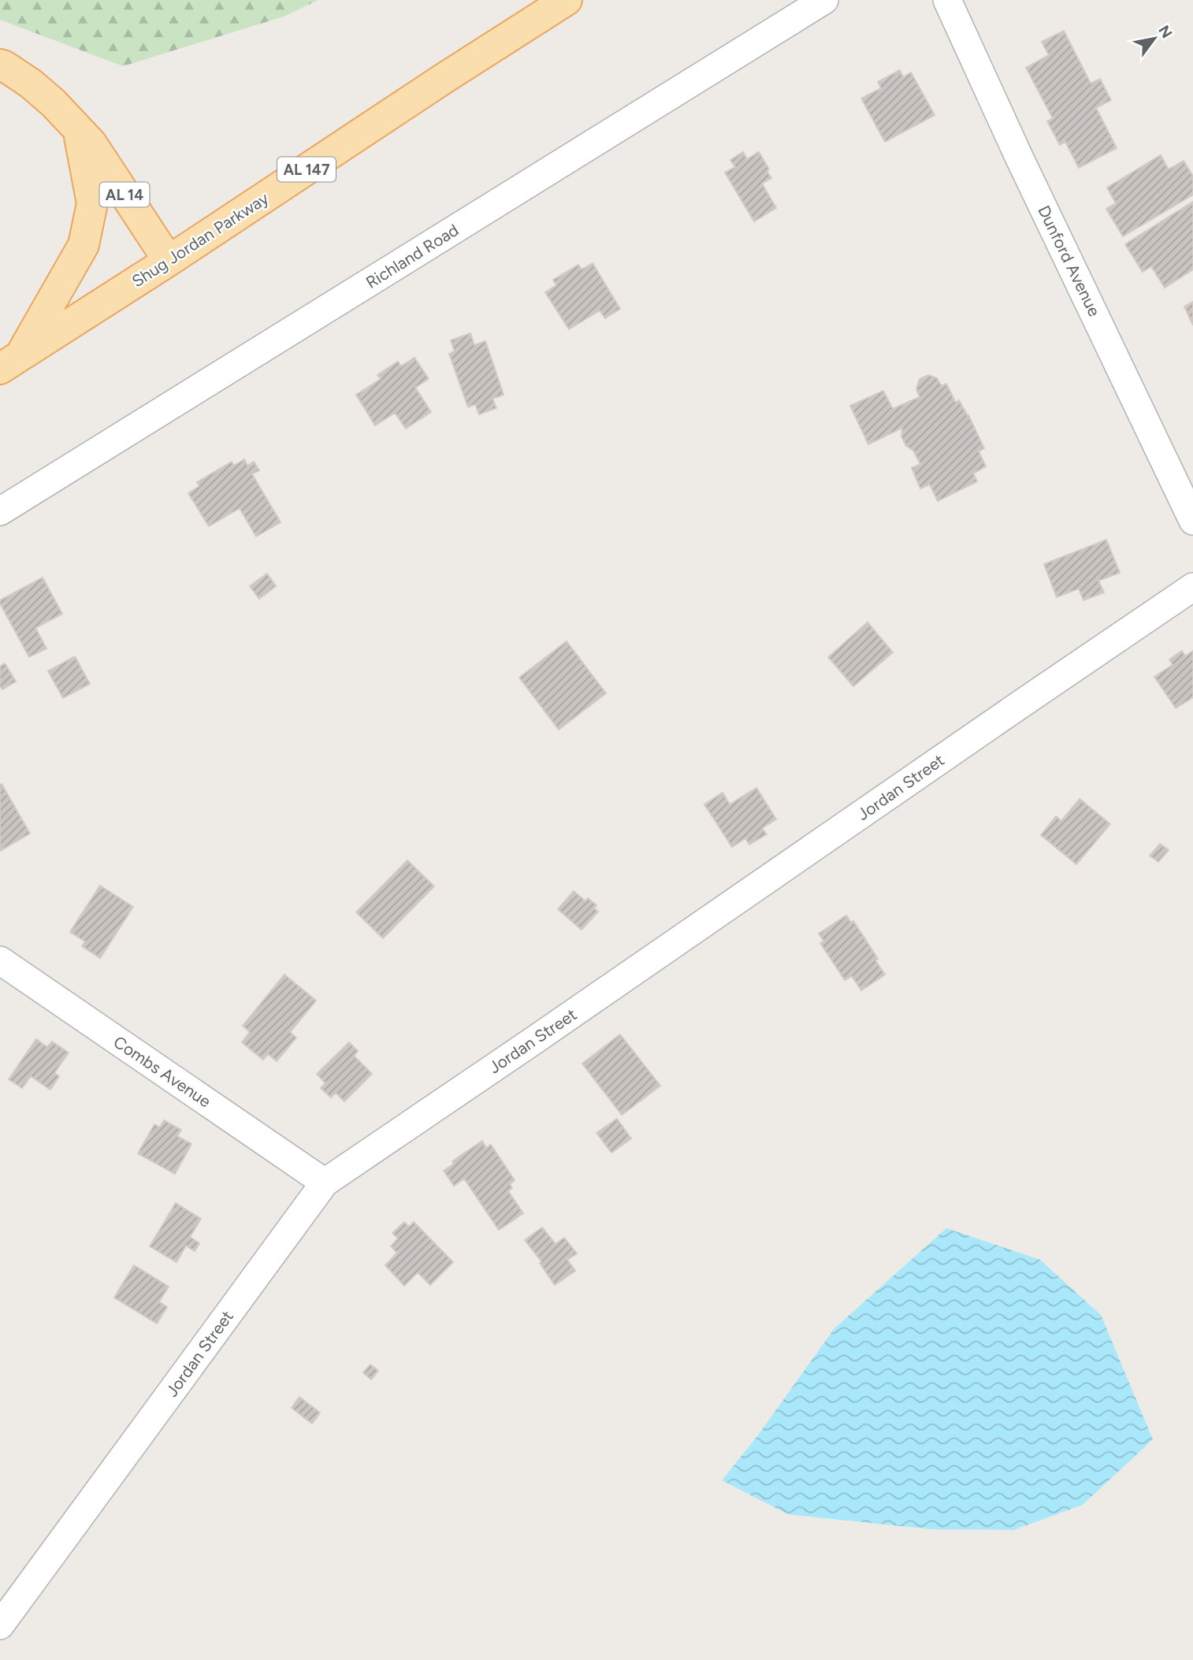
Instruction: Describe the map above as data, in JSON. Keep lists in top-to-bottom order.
{
  "streets": {
    "main road": ["AL 147", "AL 14", "Shug Jordan Parkway"],
    "street": [
      "Richland Road",
      "Dunford Avenue",
      "Jordan Street",
      "Combs Avenue"
    ]
  },
  "crossings": [
    ["AL 14", "Shug Jordan Parkway"],
    ["Jordan Street", "Combs Avenue"]
  ],
  "north": "top right"
}
